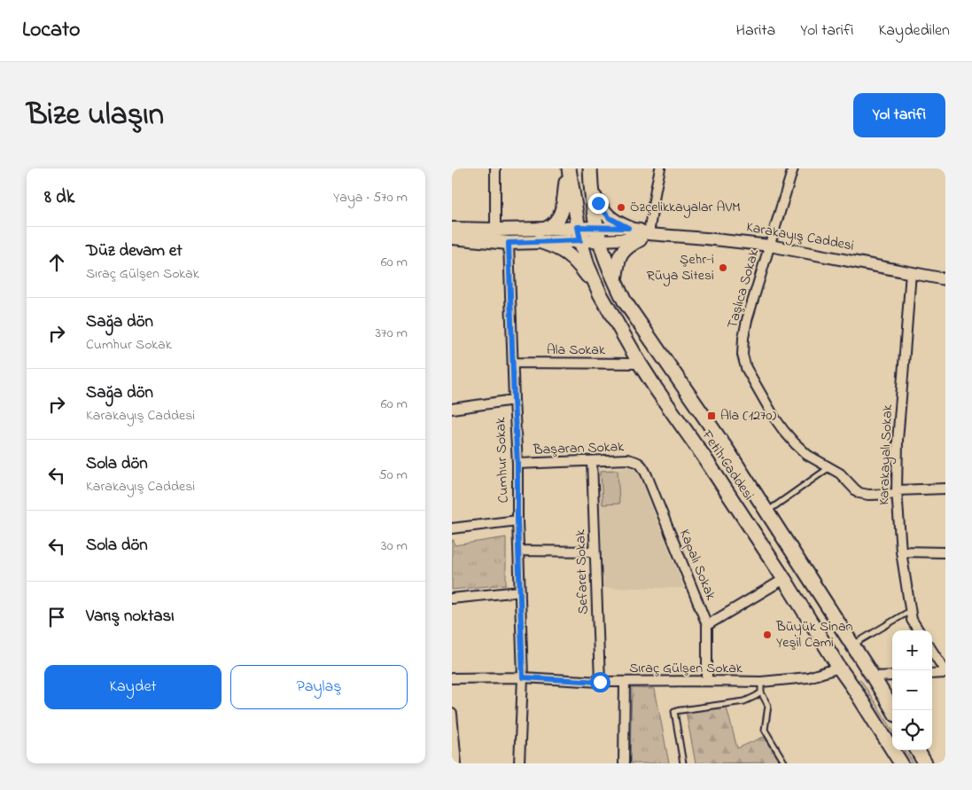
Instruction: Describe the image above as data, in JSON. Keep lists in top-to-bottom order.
{
  "streets": {
    "main road": ["Karakayış Caddesi", "Fetih Caddesi"],
    "street": [
      "Taşlıca Sokak",
      "Ala Sokak",
      "Başaran Sokak",
      "Karakayalı Sokak",
      "Cumhur Sokak",
      "Kapalı Sokak",
      "Sefaret Sokak",
      "Sıraç Gülşen Sokak"
    ]
  },
  "crossings": [
    ["Karakayış Caddesi", "Taşlıca Sokak"],
    ["Karakayış Caddesi", "Karakayalı Sokak"],
    ["Karakayış Caddesi", "Cumhur Sokak"],
    ["Karakayış Caddesi", "Fetih Caddesi"],
    ["Taşlıca Sokak", "Karakayalı Sokak"],
    ["Ala Sokak", "Cumhur Sokak"],
    ["Ala Sokak", "Fetih Caddesi"],
    ["Başaran Sokak", "Cumhur Sokak"],
    ["Başaran Sokak", "Kapalı Sokak"],
    ["Başaran Sokak", "Sefaret Sokak"],
    ["Cumhur Sokak", "Sıraç Gülşen Sokak"],
    ["Fetih Caddesi", "Sıraç Gülşen Sokak"],
    ["Kapalı Sokak", "Sıraç Gülşen Sokak"],
    ["Sefaret Sokak", "Sıraç Gülşen Sokak"]
  ],
  "places": {
    "other": ["Özçelikkayalar AVM", "Şehr-i Rüya Sitesi", "Büyük Sinan Yeşil Cami"],
    "transit": ["Ala (1270)"]
  },
  "page": {
    "header": "Locato",
    "nav": ["Harita", "Yol tarifi", "Kaydedilen"],
    "title": "Bize ulaşın",
    "buttons": [
      "Yol tarifi",
      ["Kaydet", "Paylaş"]
    ],
    "heading": ["8 dk", "Yaya · 570 m"],
    "list": [
      ["Düz devam et", "Sıraç Gülşen Sokak", "60 m"],
      ["Sağa dön", "Cumhur Sokak", "370 m"],
      ["Sağa dön", "Karakayış Caddesi", "60 m"],
      ["Sola dön", "Karakayış Caddesi", "50 m"],
      ["Sola dön", "30 m"],
      "Varış noktası"
    ],
    "map_buttons": ["+", "−"]
  }
}
